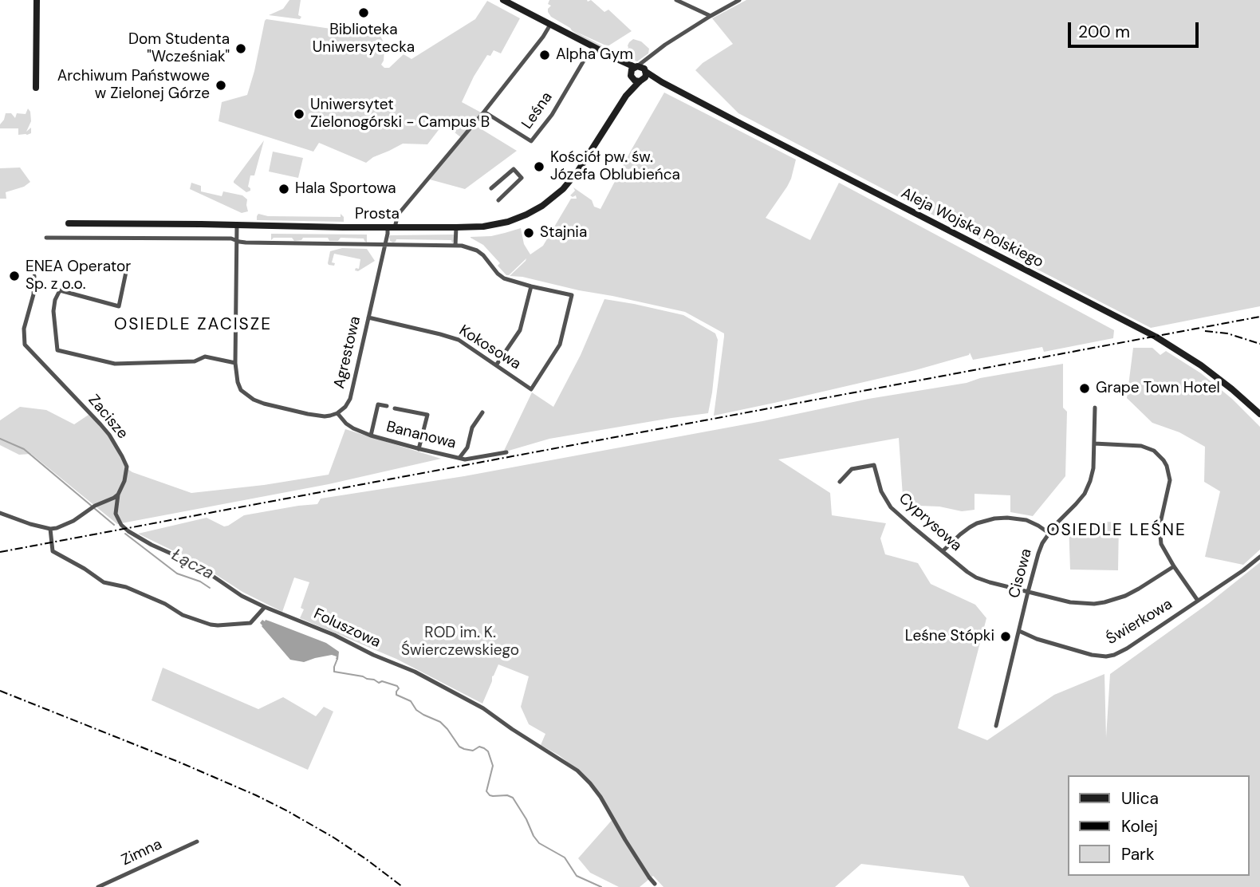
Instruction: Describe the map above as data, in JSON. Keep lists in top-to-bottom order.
{
  "streets": {
    "main road": ["Prosta", "Aleja Wojska Polskiego"],
    "street": [
      "Leśna",
      "Kokosowa",
      "Agrestowa",
      "Zacisze",
      "Bananowa",
      "Cyprysowa",
      "Cisowa",
      "Świerkowa",
      "Foluszowa",
      "Zimna"
    ]
  },
  "crossings": [
    ["Leśna", "Aleja Wojska Polskiego"],
    ["Prosta", "Aleja Wojska Polskiego"],
    ["Prosta", "Kokosowa"],
    ["Prosta", "Agrestowa"],
    ["Kokosowa", "Agrestowa"],
    ["Agrestowa", "Bananowa"],
    ["Zacisze", "Foluszowa"],
    ["Cyprysowa", "Cisowa"],
    ["Cisowa", "Świerkowa"]
  ],
  "districts": ["OSIEDLE ZACISZE", "OSIEDLE LEŚNE"],
  "water": ["Łącza"],
  "parks": ["ROD im. K. Świerczewskiego"],
  "places": [
    "Biblioteka Uniwersytecka",
    "Dom Studenta \"Wcześniak\"",
    "Alpha Gym",
    "Archiwum Państwowe w Zielonej Górze",
    "Uniwersytet Zielonogórski - Campus B",
    "Kościół pw. św. Józefa Oblubieńca",
    "Hala Sportowa",
    "Stajnia",
    "ENEA Operator Sp. z o.o.",
    "Grape Town Hotel",
    "Leśne Stópki"
  ],
  "legend": ["Ulica", "Kolej", "Park"],
  "scale_bar": "200 m"
}
